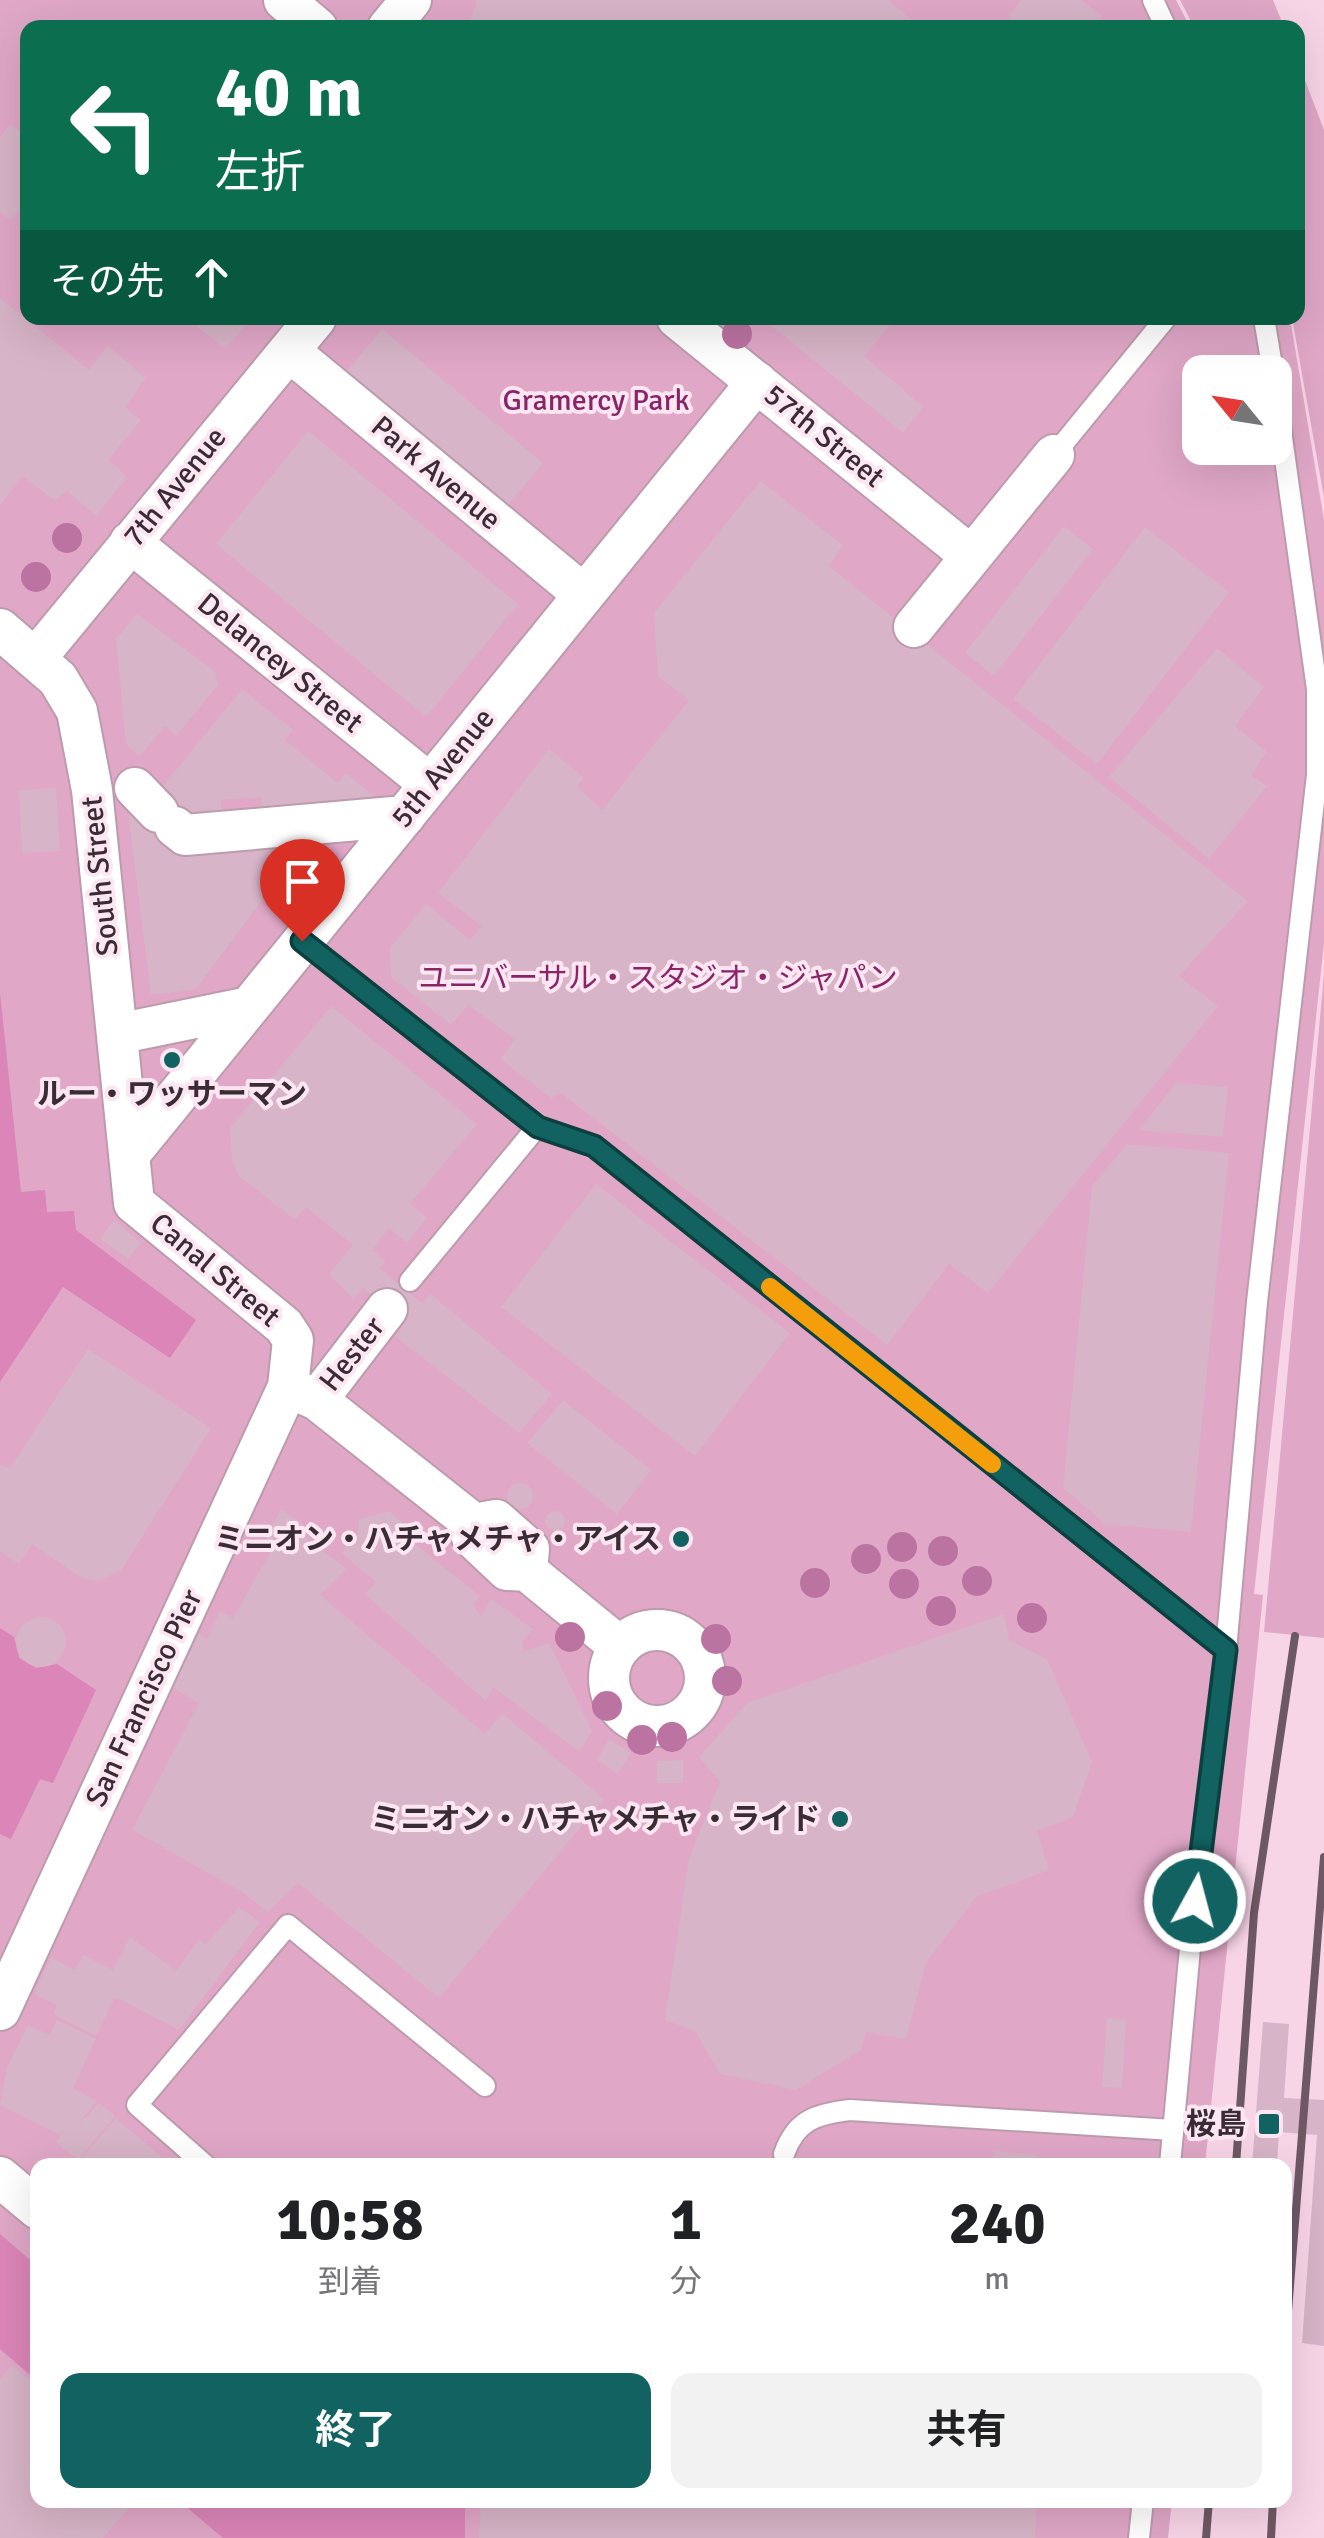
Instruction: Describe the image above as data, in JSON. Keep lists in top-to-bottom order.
{
  "streets": {
    "street": [
      "57th Street",
      "Park Avenue",
      "7th Avenue",
      "Delancey Street",
      "5th Avenue",
      "South Street",
      "Canal Street",
      "Hester",
      "San Francisco Pier"
    ]
  },
  "crossings": [
    ["57th Street", "5th Avenue"],
    ["Park Avenue", "7th Avenue"],
    ["Park Avenue", "5th Avenue"],
    ["7th Avenue", "Delancey Street"],
    ["7th Avenue", "South Street"],
    ["Delancey Street", "5th Avenue"],
    ["5th Avenue", "South Street"],
    ["5th Avenue", "Canal Street"],
    ["South Street", "Canal Street"],
    ["Canal Street", "Hester"],
    ["Canal Street", "San Francisco Pier"],
    ["Hester", "San Francisco Pier"]
  ],
  "parks": ["Gramercy Park", "ユニバーサル・スタジオ・ジャパン"],
  "places": {
    "other": ["ルー・ワッサーマン", "ミニオン・ハチャメチャ・アイス", "ミニオン・ハチャメチャ・ライド"],
    "transit": ["桜島"]
  },
  "north": "top left",
  "page": {
    "turn": ["40 m", "左折"],
    "then": "その先",
    "eta": [
      "10:58",
      "到着",
      "1",
      "分",
      "240",
      "m"
    ],
    "buttons": ["終了", "共有"]
  }
}
